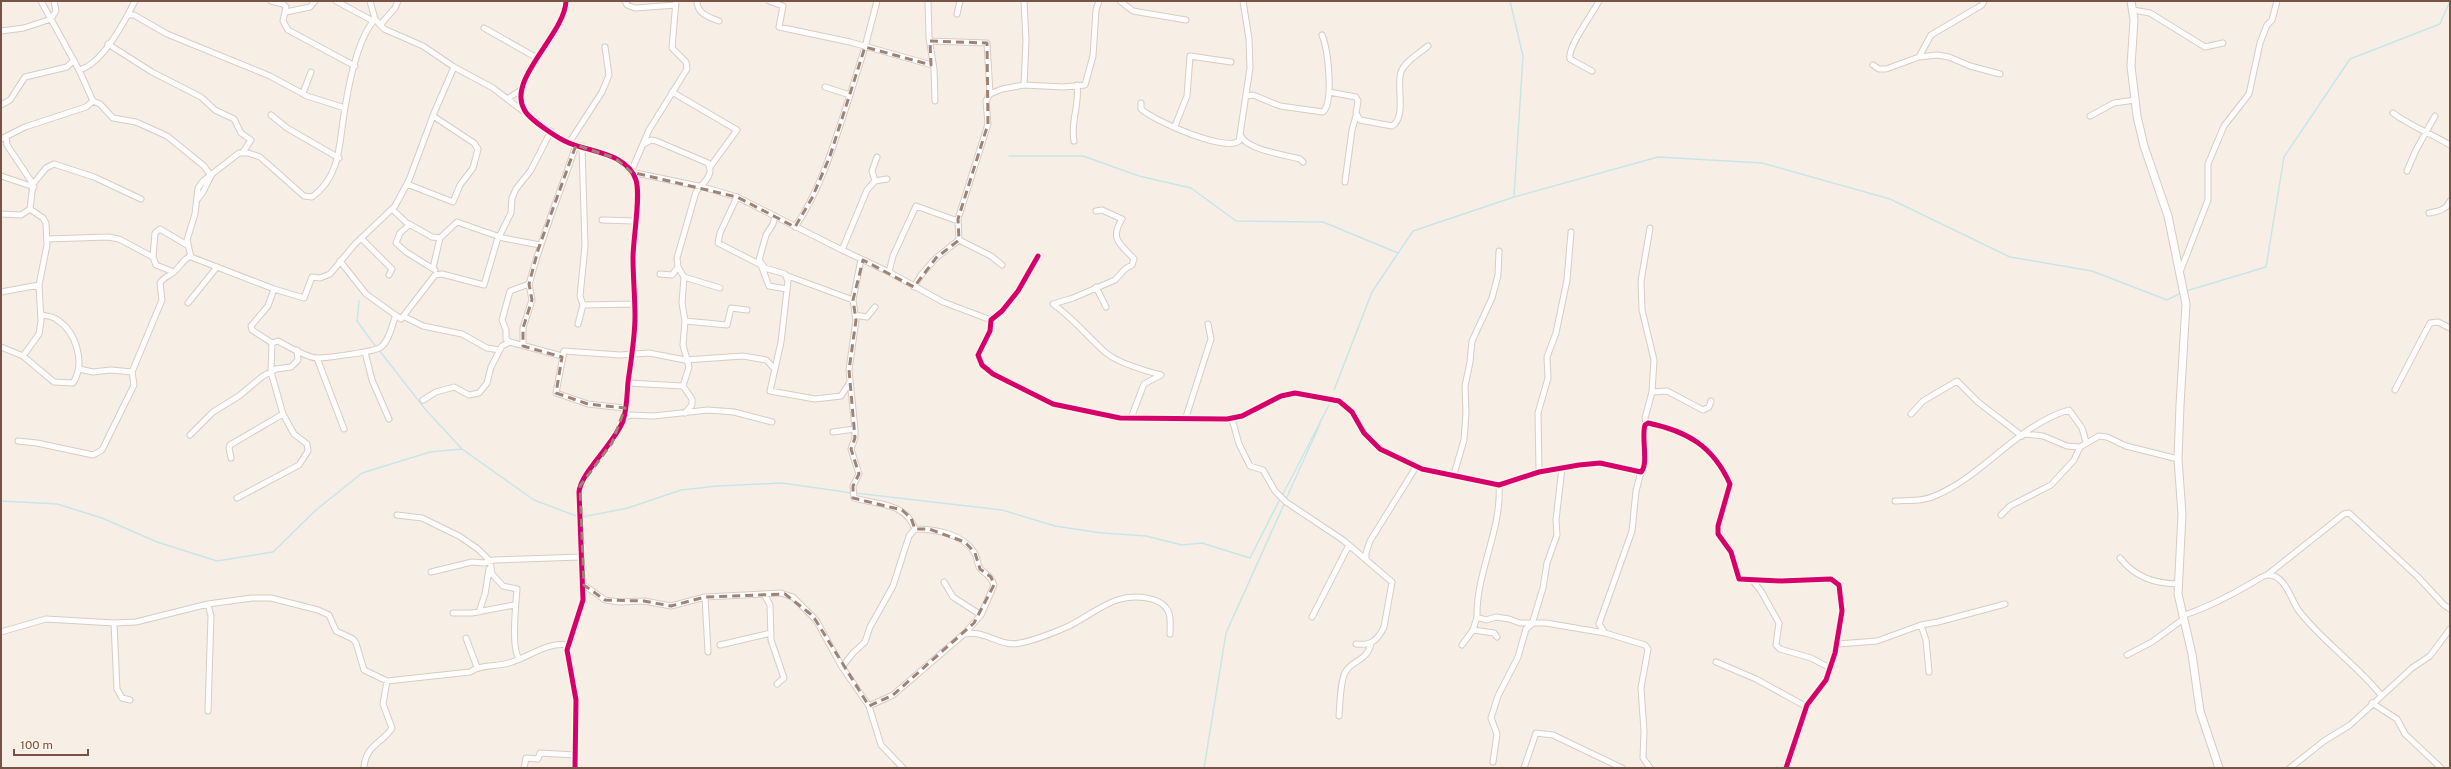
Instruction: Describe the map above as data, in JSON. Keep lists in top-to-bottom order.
{
  "scale_bar": "100 m"
}
